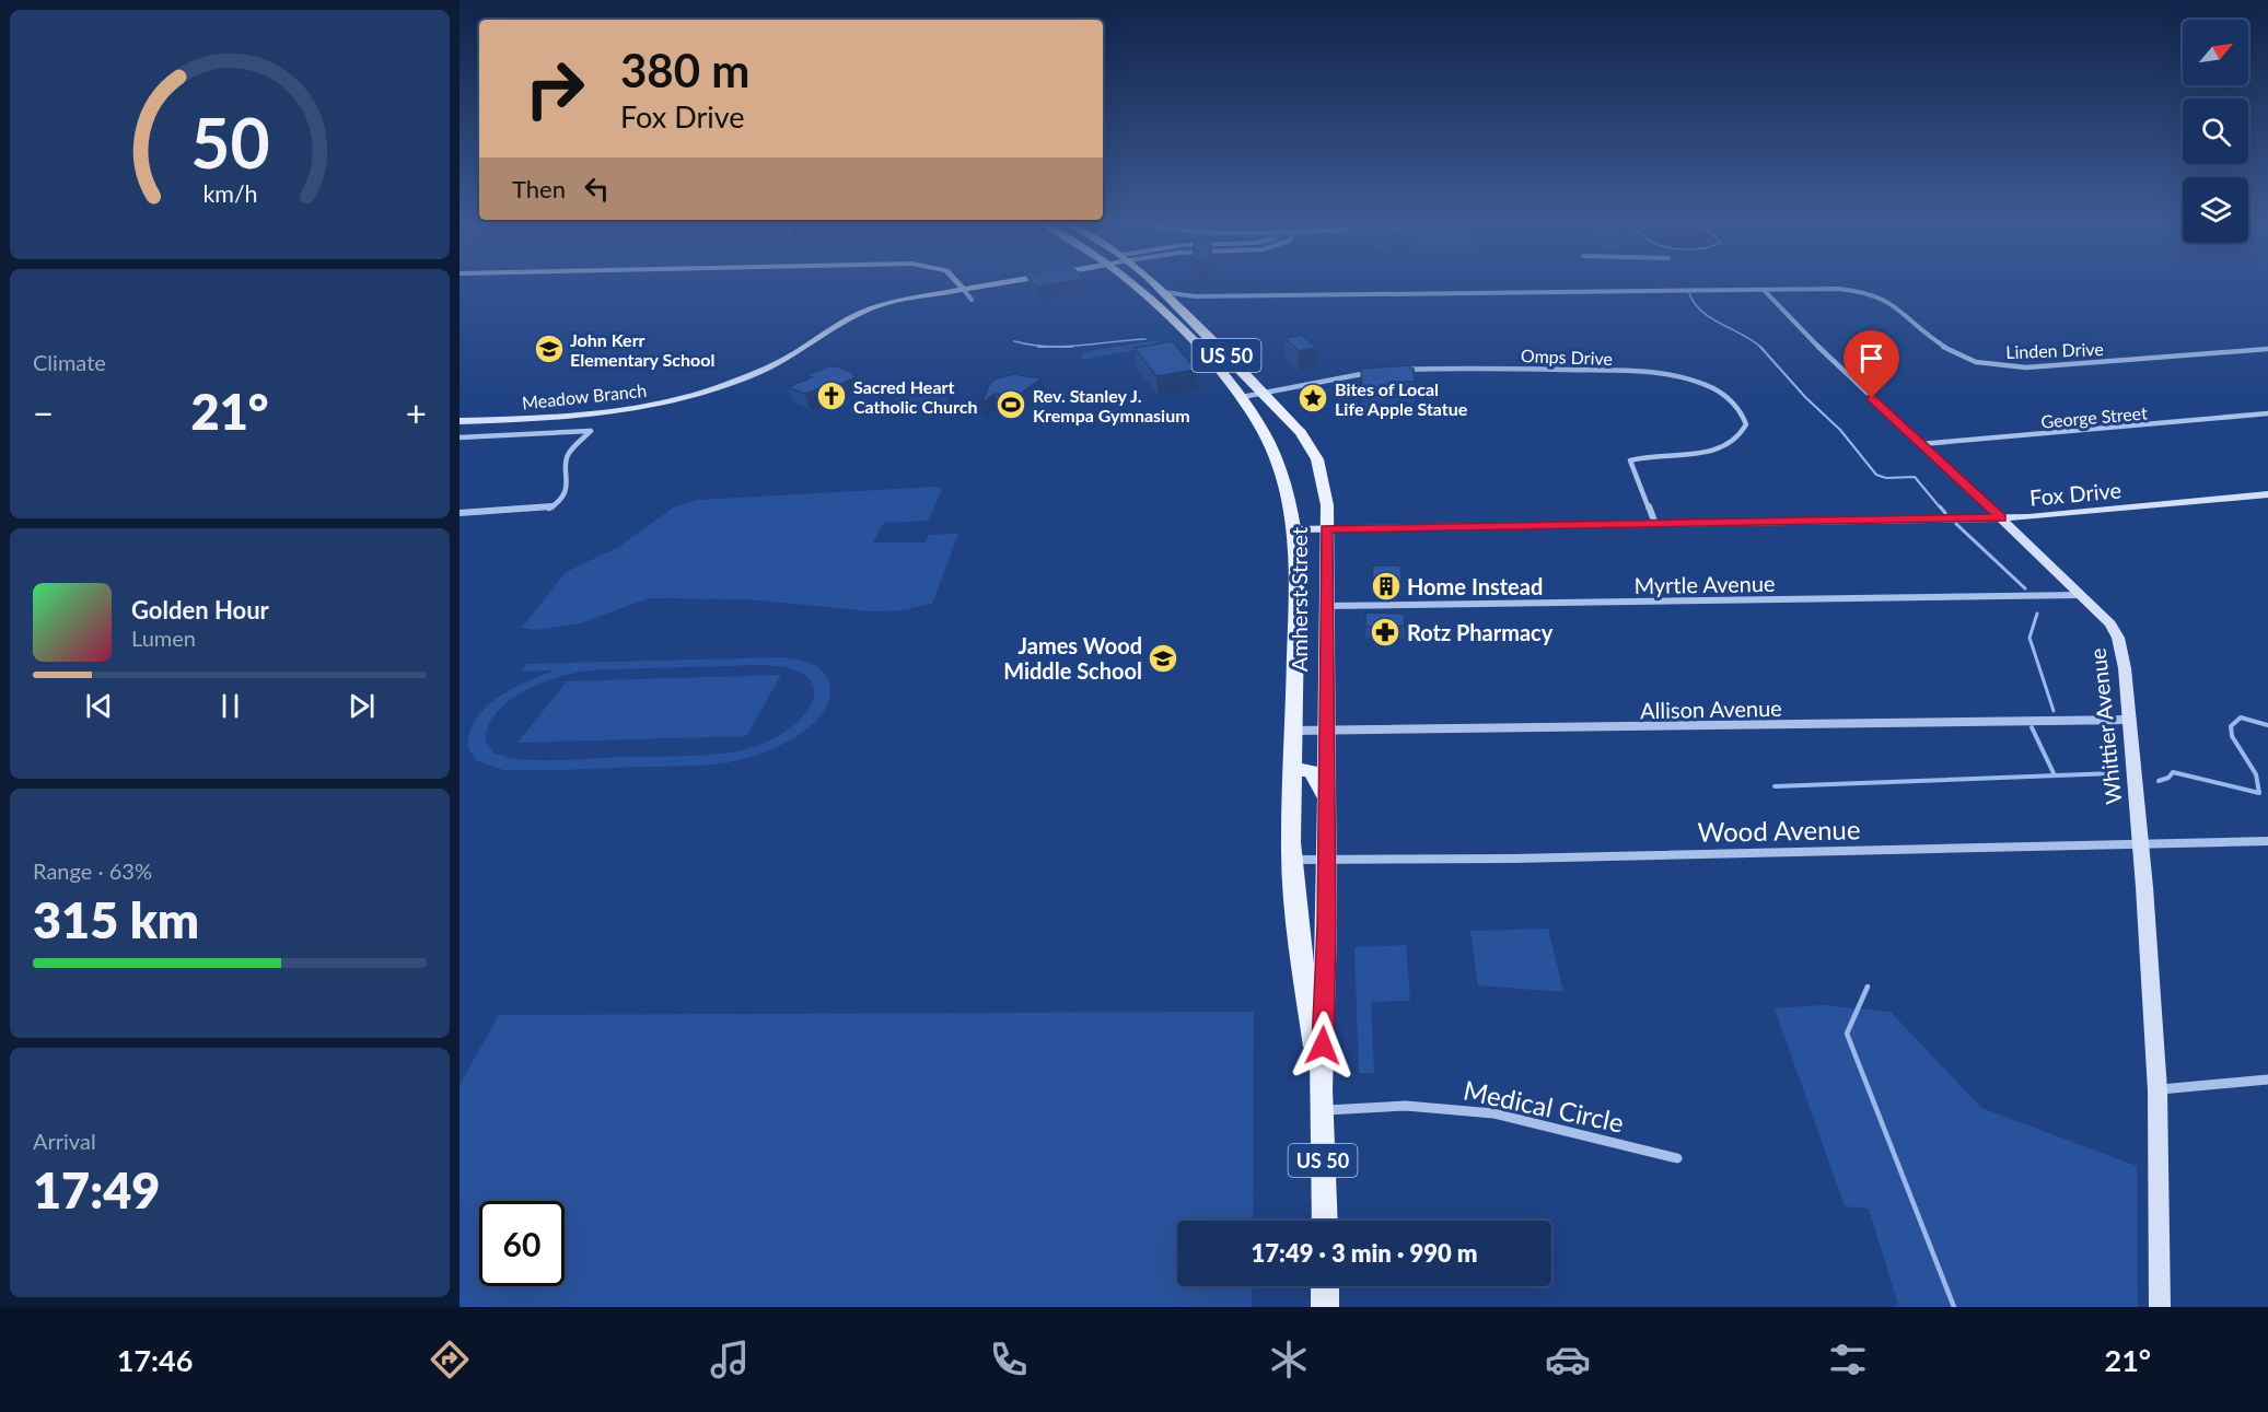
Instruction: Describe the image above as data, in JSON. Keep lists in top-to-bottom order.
{
  "streets": {
    "main road": [
      "US 50",
      "Meadow Branch",
      "Fox Drive",
      "Amherst Street",
      "Whittier Avenue"
    ],
    "street": [
      "Linden Drive",
      "Omps Drive",
      "George Street",
      "Myrtle Avenue",
      "Allison Avenue",
      "Wood Avenue",
      "Medical Circle"
    ]
  },
  "crossings": [
    ["Linden Drive", "Amherst Street"],
    ["Linden Drive", "Whittier Avenue"],
    ["Omps Drive", "Fox Drive"],
    ["George Street", "Whittier Avenue"],
    ["Fox Drive", "Amherst Street"],
    ["Fox Drive", "Whittier Avenue"],
    ["Myrtle Avenue", "Amherst Street"],
    ["Myrtle Avenue", "Whittier Avenue"],
    ["Amherst Street", "Allison Avenue"],
    ["Amherst Street", "Wood Avenue"],
    ["Amherst Street", "Medical Circle"],
    ["Allison Avenue", "Whittier Avenue"],
    ["Whittier Avenue", "Wood Avenue"]
  ],
  "places": {
    "school or university": ["John Kerr Elementary School", "James Wood Middle School"],
    "church": ["Sacred Heart Catholic Church"],
    "place": ["Bites of Local Life Apple Statue"],
    "sports": ["Rev. Stanley J. Krempa Gymnasium"],
    "building": ["Home Instead"],
    "pharmacy": ["Rotz Pharmacy"]
  },
  "north": "top right",
  "page": {
    "turn": ["380 m", "Fox Drive"],
    "then": "Then",
    "tile": [
      "Climate",
      ["Range · 63%", "315 km"],
      ["Arrival", "17:49"]
    ],
    "heat": ["−", "21°", "+"],
    "song": ["Golden Hour", "Lumen"],
    "limit": "60",
    "trip": "17:49 · 3 min · 990 m",
    "tabs": ["17:46", "21°"],
    "gauge": ["50", "km/h"]
  }
}
